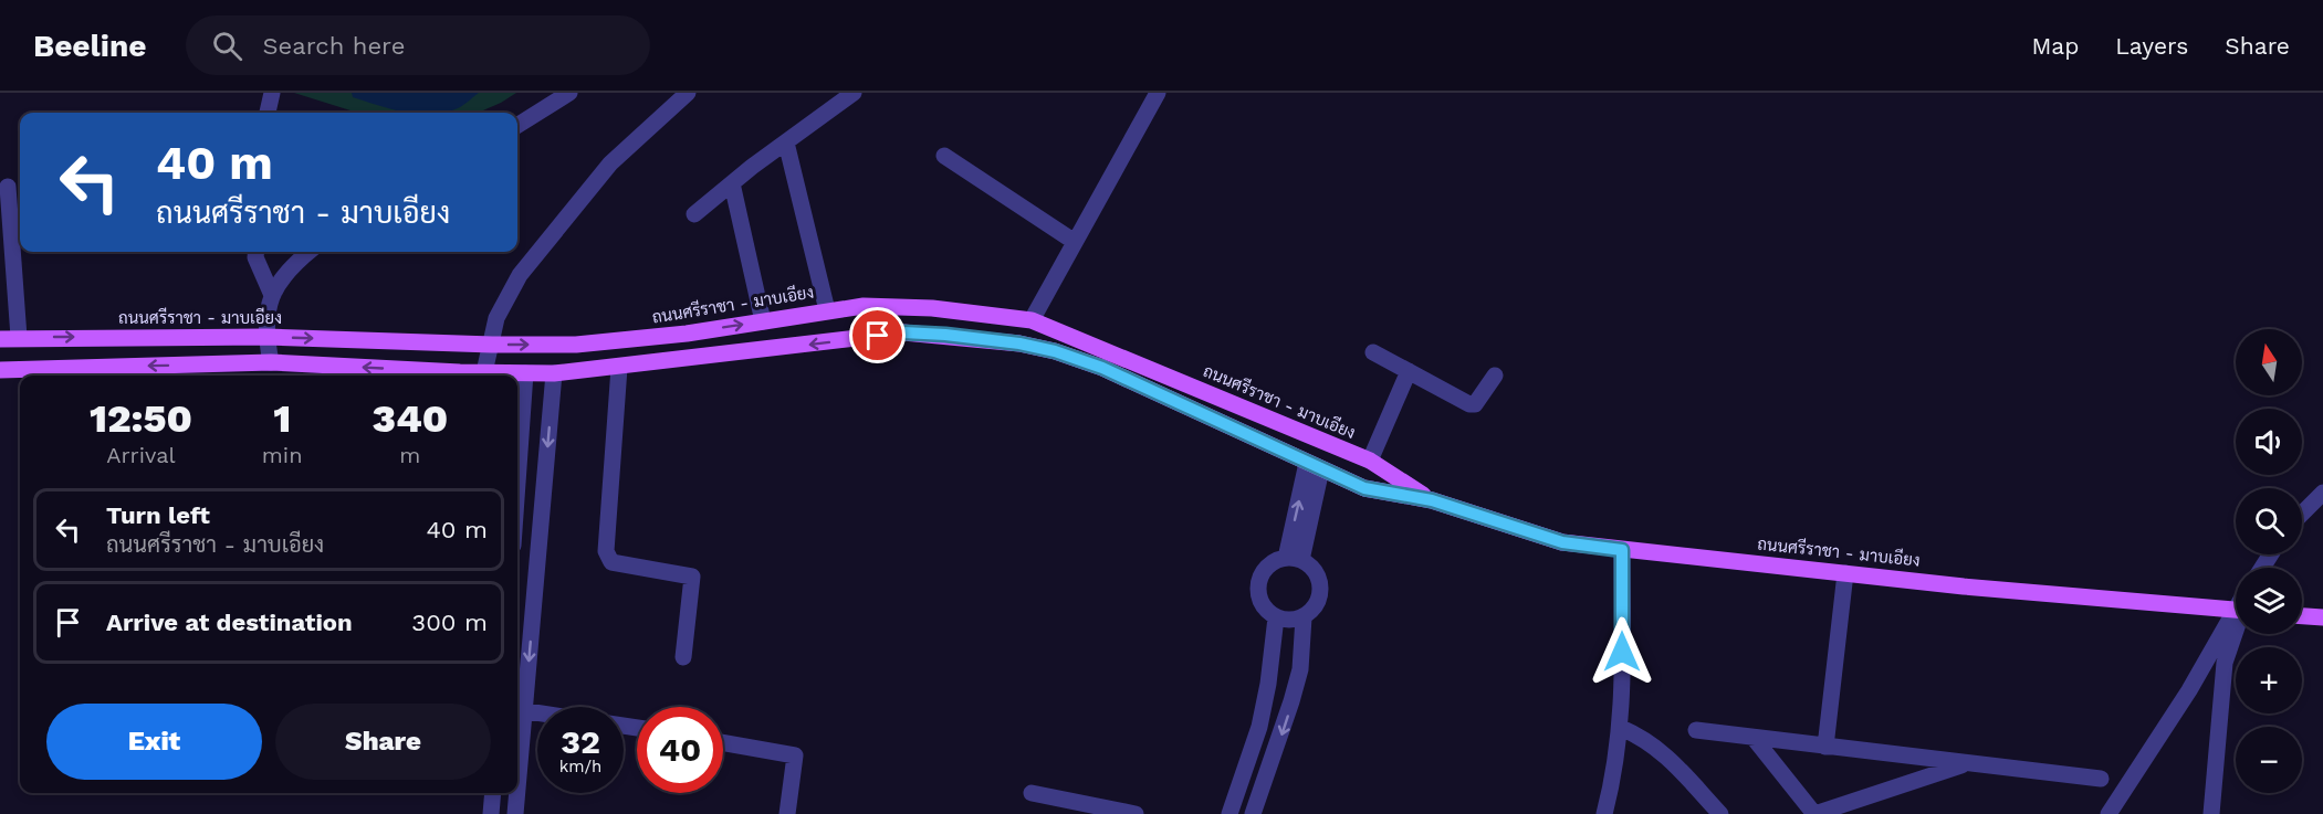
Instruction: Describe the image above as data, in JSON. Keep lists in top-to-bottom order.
{
  "streets": {
    "main road": ["ถนนศรีราชา - มาบเอียง"]
  },
  "north": "top",
  "page": {
    "header": "Beeline",
    "search": "Search here",
    "nav": ["Map", "Layers", "Share"],
    "turn": ["40 m", "ถนนศรีราชา - มาบเอียง"],
    "map_buttons": ["+", "−"],
    "eta": [
      "12:50",
      "Arrival",
      "1",
      "min",
      "340",
      "m"
    ],
    "list": [
      {
        "name": "Turn left",
        "note": "ถนนศรีราชา - มาบเอียง",
        "value": "40 m"
      },
      {
        "name": "Arrive at destination",
        "value": "300 m"
      }
    ],
    "buttons": ["Exit", "Share"],
    "speed": "32 km/h",
    "limit": "40"
  }
}
